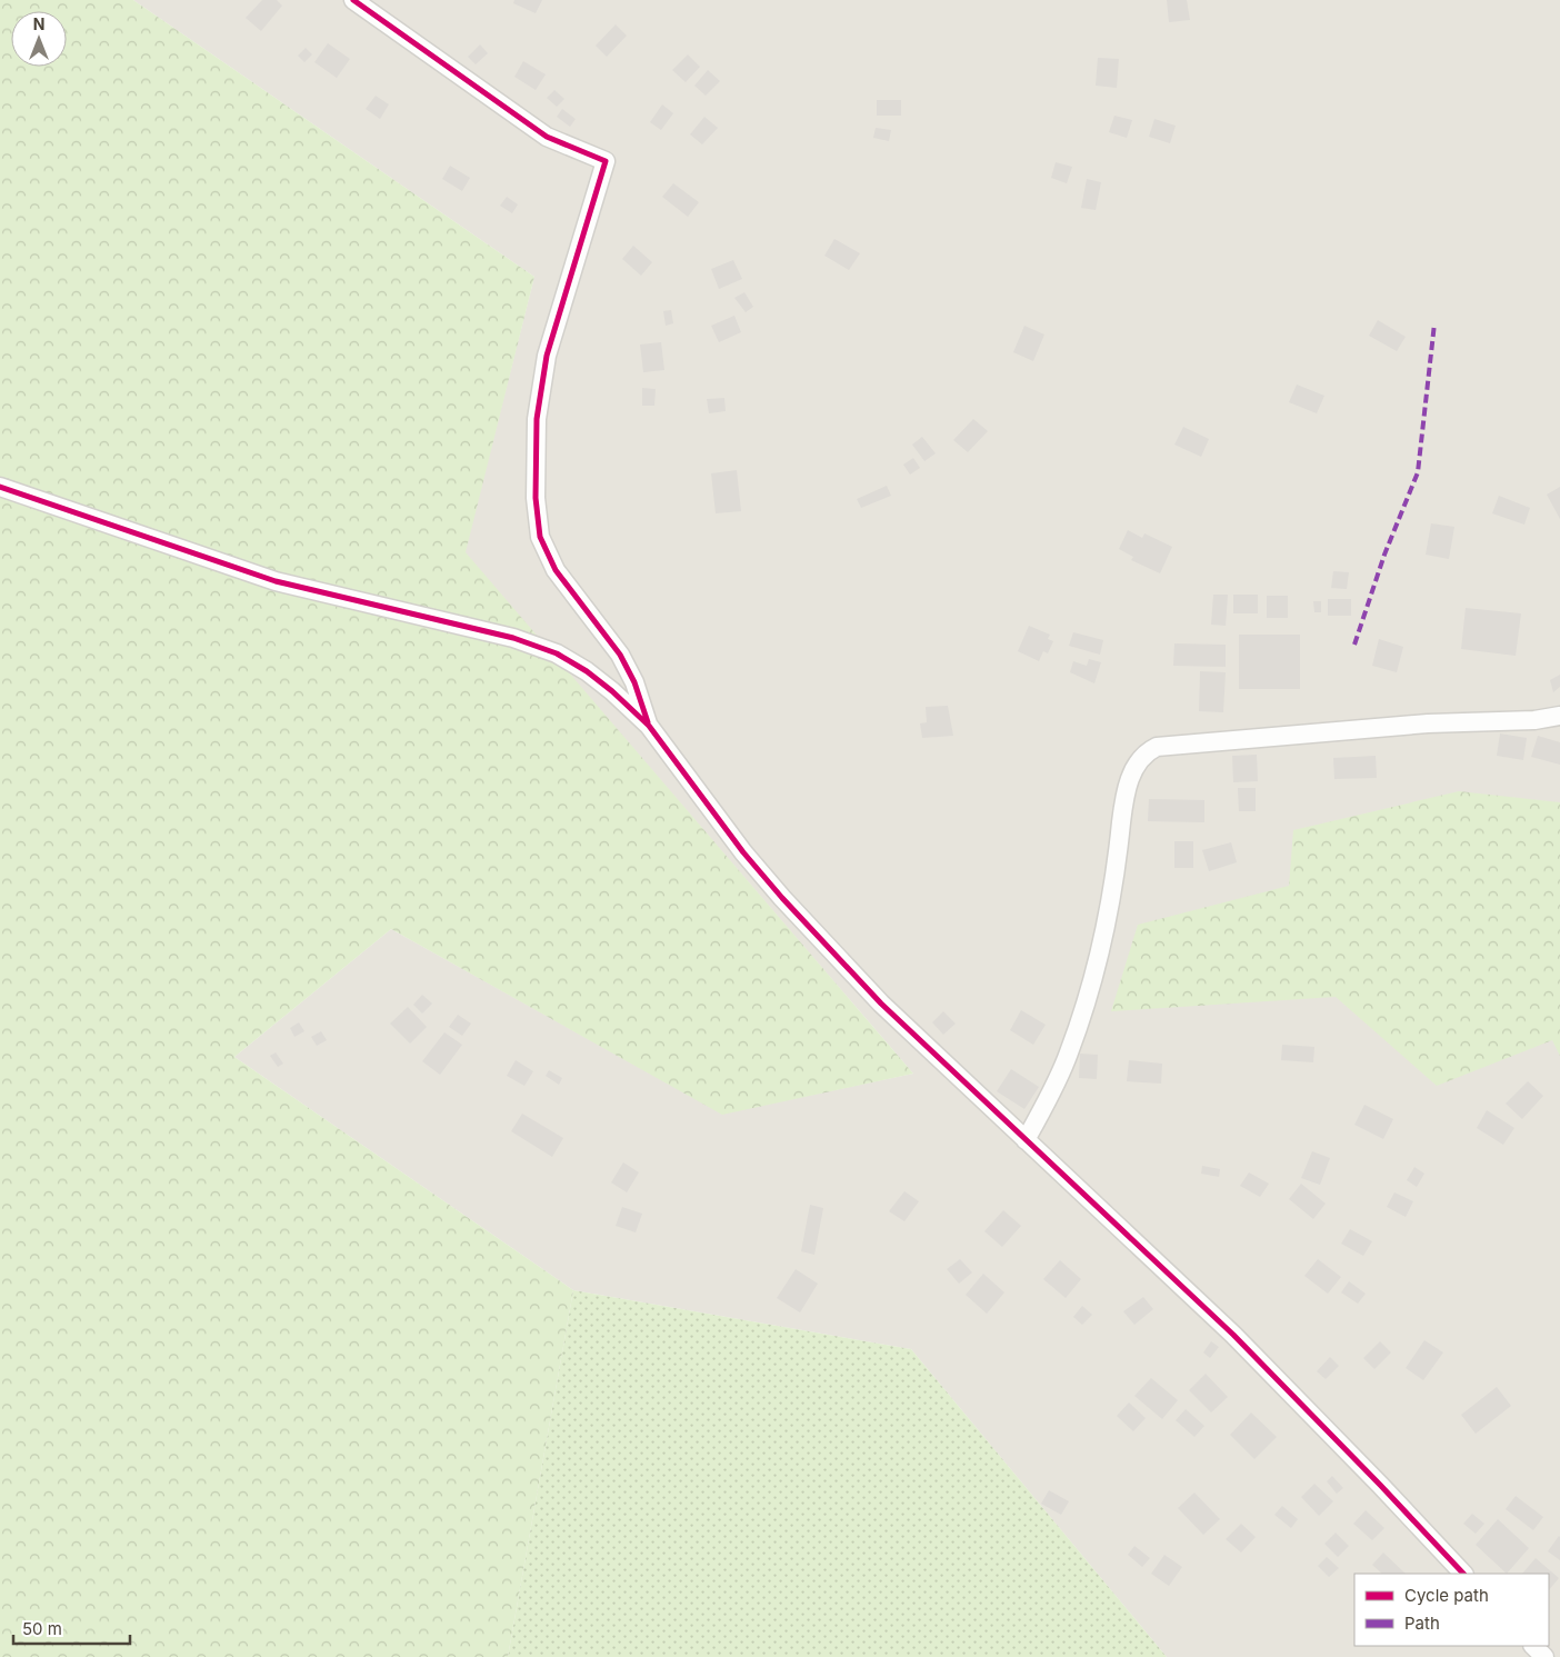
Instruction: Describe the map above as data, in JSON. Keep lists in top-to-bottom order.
{
  "legend": ["Cycle path", "Path"],
  "scale_bar": "50 m",
  "north": "top"
}
